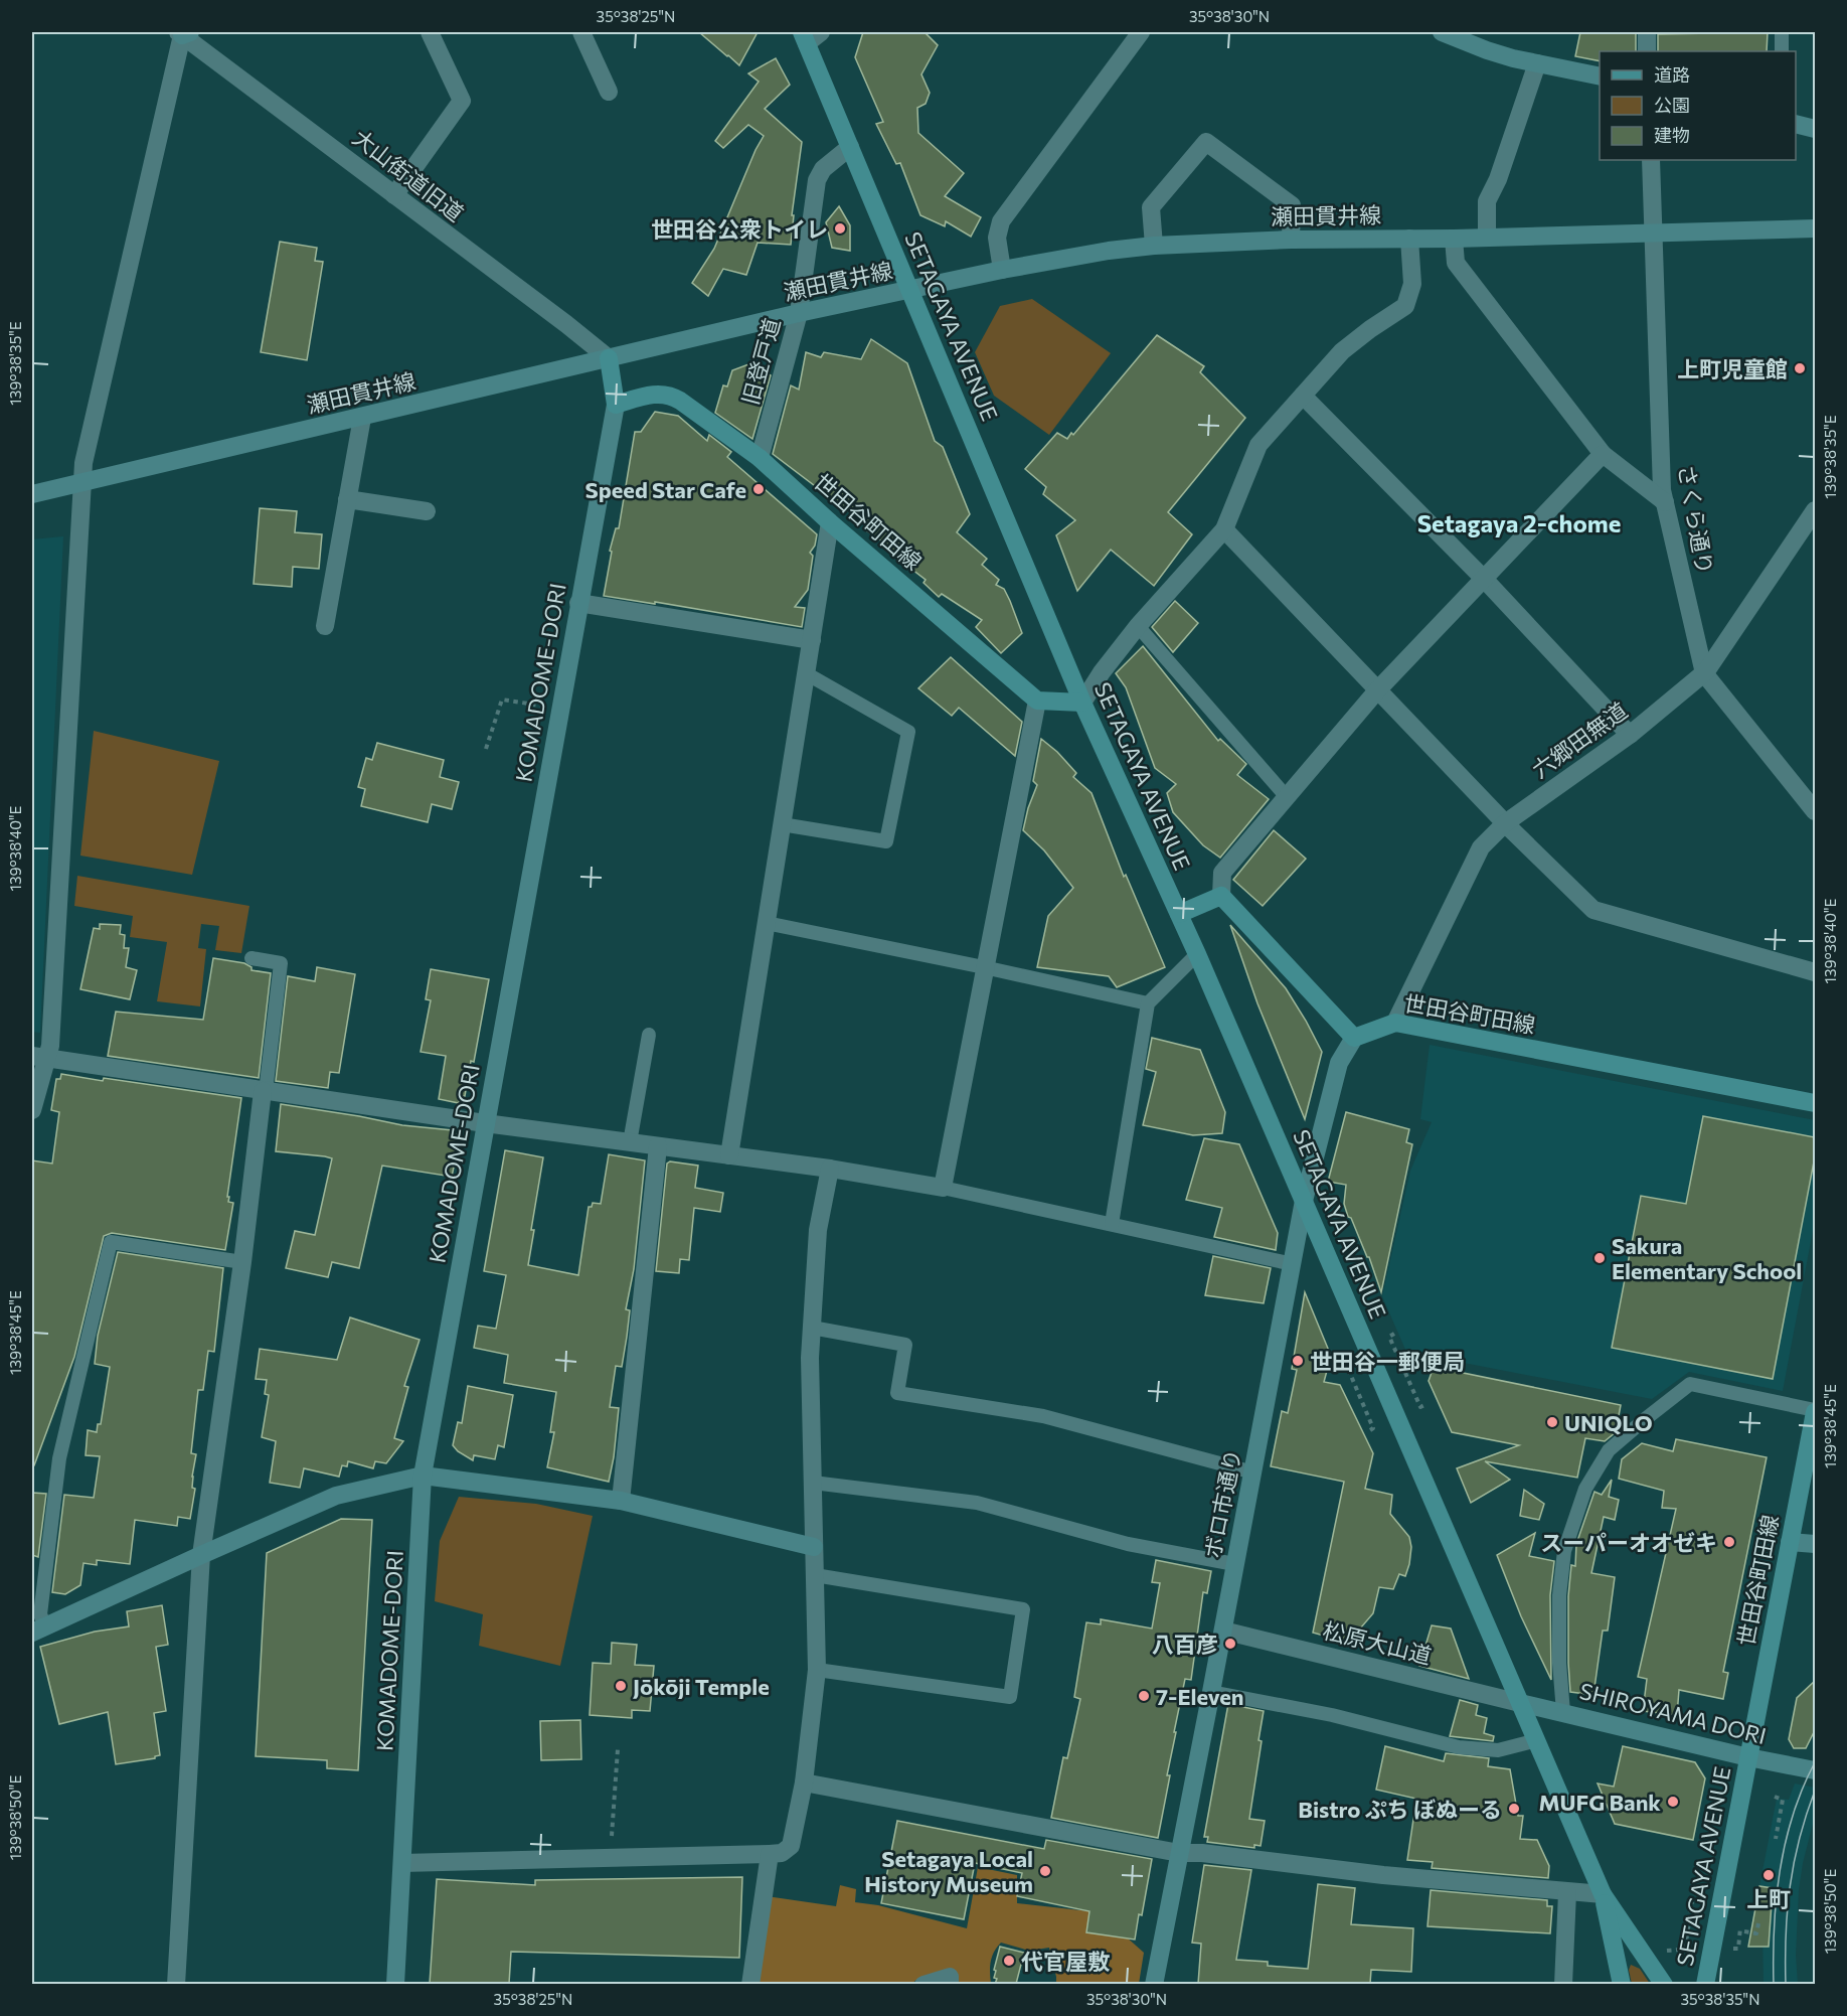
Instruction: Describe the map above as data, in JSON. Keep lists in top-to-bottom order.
{
  "streets": {
    "main road": ["SETAGAYA AVENUE", "世田谷町田線", "KOMADOME-DORI"],
    "street": [
      "大山街道旧道",
      "瀬田貫井線",
      "旧登戸道",
      "さくら通り",
      "六郷田無道",
      "ボロ市通り",
      "松原大山道",
      "SHIROYAMA DORI"
    ]
  },
  "crossings": [
    ["大山街道旧道", "瀬田貫井線"],
    ["大山街道旧道", "KOMADOME-DORI"],
    ["瀬田貫井線", "SETAGAYA AVENUE"],
    ["瀬田貫井線", "旧登戸道"],
    ["瀬田貫井線", "さくら通り"],
    ["瀬田貫井線", "KOMADOME-DORI"],
    ["SETAGAYA AVENUE", "旧登戸道"],
    ["SETAGAYA AVENUE", "世田谷町田線"],
    ["SETAGAYA AVENUE", "ボロ市通り"],
    ["SETAGAYA AVENUE", "松原大山道"],
    ["SETAGAYA AVENUE", "SHIROYAMA DORI"],
    ["旧登戸道", "世田谷町田線"],
    ["さくら通り", "六郷田無道"],
    ["世田谷町田線", "KOMADOME-DORI"],
    ["世田谷町田線", "六郷田無道"],
    ["世田谷町田線", "ボロ市通り"],
    ["世田谷町田線", "SHIROYAMA DORI"],
    ["ボロ市通り", "松原大山道"],
    ["松原大山道", "SHIROYAMA DORI"]
  ],
  "districts": ["Setagaya 2-chome"],
  "places": [
    "世田谷公衆トイレ",
    "上町児童館",
    "Speed Star Cafe",
    "Sakura Elementary School",
    "世田谷一郵便局",
    "UNIQLO",
    "スーパーオオゼキ",
    "八百彦",
    "Jōkōji Temple",
    "7-Eleven",
    "MUFG Bank",
    "Bistro ぷち ぼぬーる",
    "Setagaya Local History Museum",
    "上町",
    "代官屋敷"
  ],
  "legend": ["道路", "公園", "建物"],
  "coordinates": [
    "35°38'25\"N",
    "35°38'30\"N",
    "139°38'35\"E",
    "139°38'40\"E",
    "139°38'45\"E",
    "139°38'50\"E",
    "35°38'35\"N"
  ]
}
